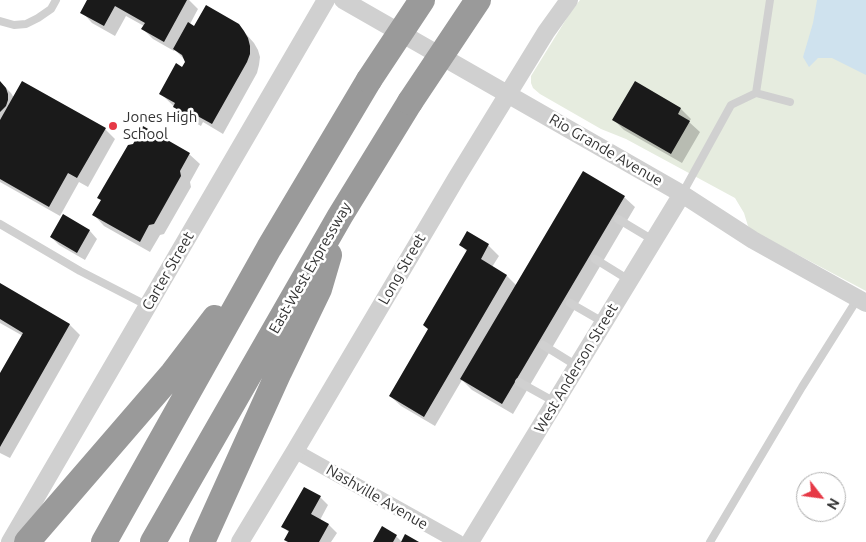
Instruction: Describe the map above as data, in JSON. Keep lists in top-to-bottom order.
{
  "streets": {
    "highway": ["East-West Expressway"],
    "street": [
      "Rio Grande Avenue",
      "Long Street",
      "Carter Street",
      "West Anderson Street",
      "Nashville Avenue"
    ]
  },
  "crossings": [
    ["Rio Grande Avenue", "Long Street"],
    ["Rio Grande Avenue", "West Anderson Street"],
    ["Long Street", "Nashville Avenue"]
  ],
  "places": ["Jones High School"],
  "north": "bottom right"
}
